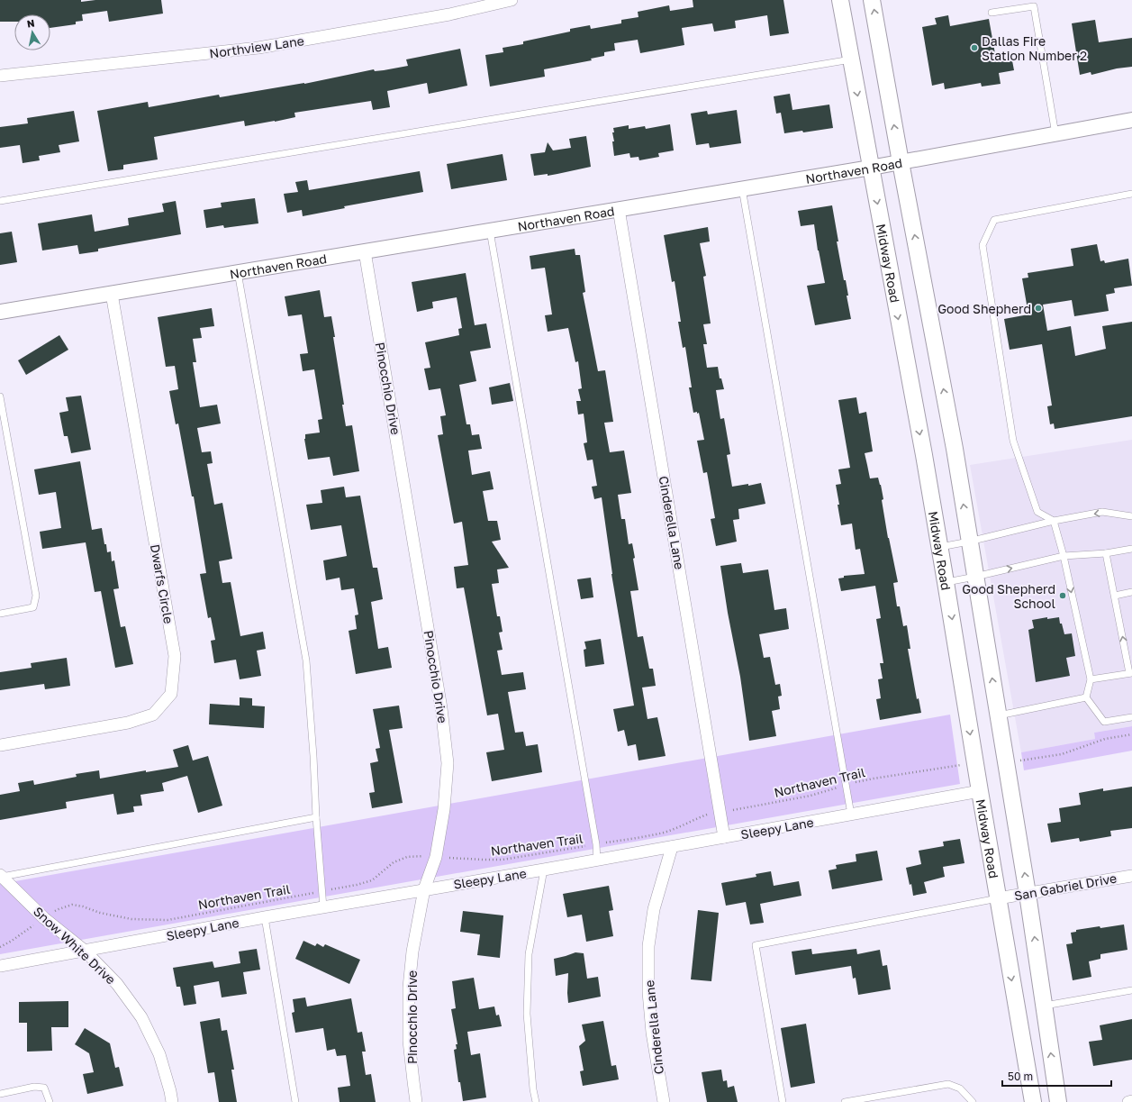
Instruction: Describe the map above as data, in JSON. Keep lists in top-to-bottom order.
{
  "streets": {
    "main road": ["Midway Road"],
    "street": [
      "Northview Lane",
      "Northaven Road",
      "Pinocchio Drive",
      "Cinderella Lane",
      "Dwarfs Circle",
      "Sleepy Lane",
      "San Gabriel Drive",
      "Snow White Drive"
    ],
    "path": ["Northaven Trail"]
  },
  "crossings": [
    ["Northaven Road", "Midway Road"],
    ["Northaven Road", "Pinocchio Drive"],
    ["Northaven Road", "Cinderella Lane"],
    ["Northaven Road", "Dwarfs Circle"],
    ["Midway Road", "Sleepy Lane"],
    ["Midway Road", "San Gabriel Drive"],
    ["Pinocchio Drive", "Northaven Trail"],
    ["Pinocchio Drive", "Sleepy Lane"],
    ["Cinderella Lane", "Northaven Trail"],
    ["Cinderella Lane", "Sleepy Lane"],
    ["Northaven Trail", "Snow White Drive"],
    ["Sleepy Lane", "Snow White Drive"]
  ],
  "places": ["Dallas Fire Station Number 2", "Good Shepherd", "Good Shepherd School"],
  "scale_bar": "50 m",
  "north": "top"
}
